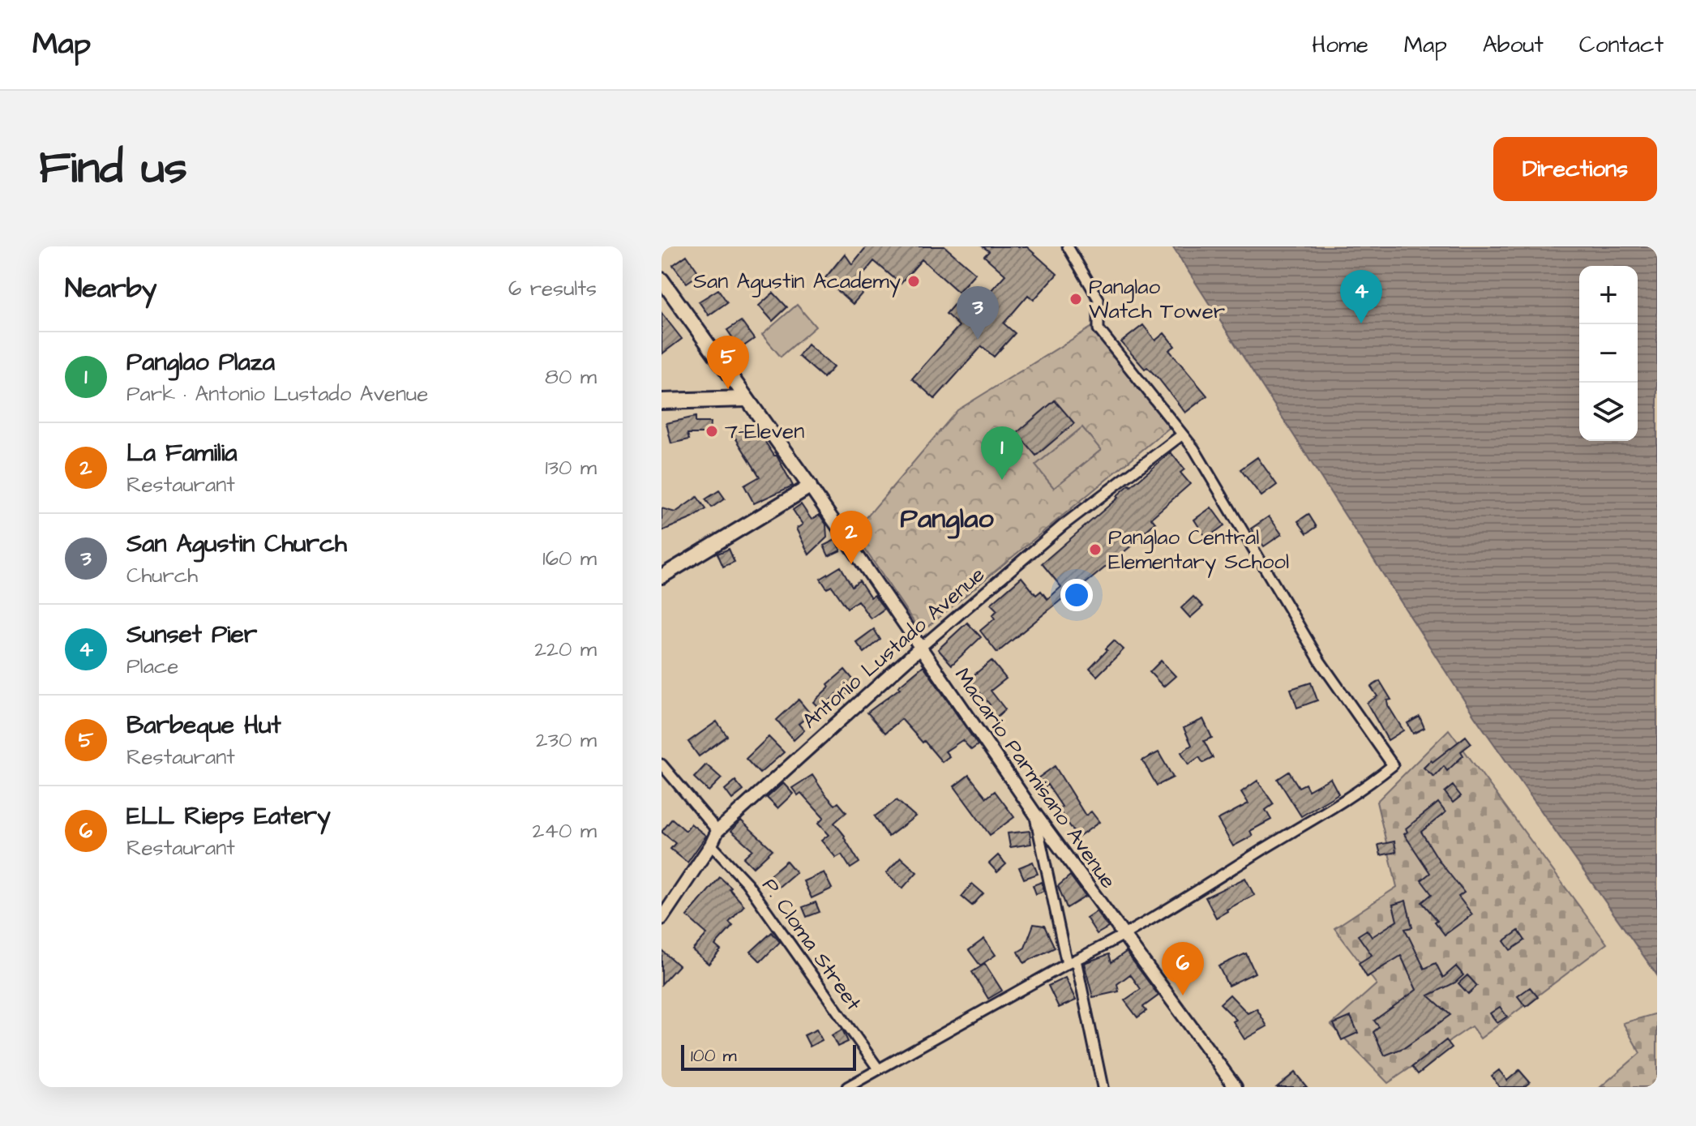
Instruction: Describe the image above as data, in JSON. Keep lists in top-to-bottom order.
{
  "streets": {
    "street": ["Antonio Lustado Avenue", "Macario Parmisano Avenue", "P. Cloma Street"]
  },
  "crossings": [
    ["Antonio Lustado Avenue", "Macario Parmisano Avenue"],
    ["Antonio Lustado Avenue", "P. Cloma Street"]
  ],
  "districts": ["Panglao"],
  "places": [
    "San Agustin Academy",
    "Panglao Watch Tower",
    "7-Eleven",
    "Panglao Central Elementary School"
  ],
  "scale_bar": "100 m",
  "page": {
    "header": "Map",
    "nav": [
      "Home",
      "Map",
      "About",
      "Contact"
    ],
    "title": "Find us",
    "buttons": "Directions",
    "heading": ["Nearby", "6 results"],
    "map_buttons": ["+", "−"],
    "pins": [
      "4",
      "3",
      "5",
      "1",
      "2",
      "6"
    ],
    "list": [
      {
        "mark": "1",
        "name": "Panglao Plaza",
        "note": "Park · Antonio Lustado Avenue",
        "value": "80 m"
      },
      {
        "mark": "2",
        "name": "La Familia",
        "note": "Restaurant",
        "value": "130 m"
      },
      {
        "mark": "3",
        "name": "San Agustin Church",
        "note": "Church",
        "value": "160 m"
      },
      {
        "mark": "4",
        "name": "Sunset Pier",
        "note": "Place",
        "value": "220 m"
      },
      {
        "mark": "5",
        "name": "Barbeque Hut",
        "note": "Restaurant",
        "value": "230 m"
      },
      {
        "mark": "6",
        "name": "ELL Rieps Eatery",
        "note": "Restaurant",
        "value": "240 m"
      }
    ],
    "scale": "100 m"
  }
}
